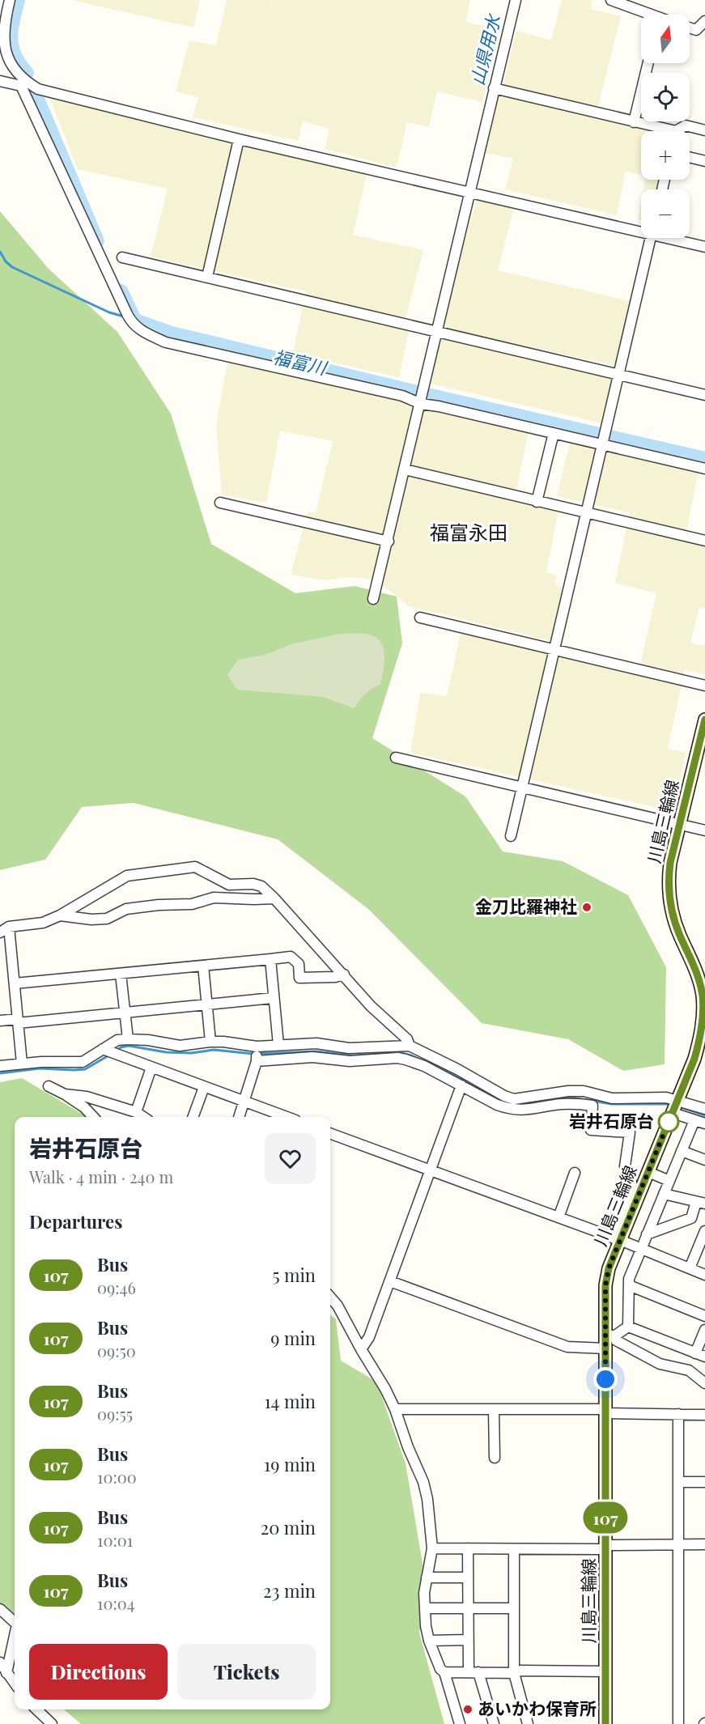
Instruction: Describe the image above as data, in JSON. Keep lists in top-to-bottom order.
{
  "streets": {
    "main road": ["川島三輪線"]
  },
  "districts": ["福富永田"],
  "water": ["山県用水", "福富川"],
  "places": ["金刀比羅神社", "岩井石原台", "あいかわ保育所"],
  "lines": ["bus line 107"],
  "north": "top",
  "page": {
    "on_map": "107",
    "map_buttons": ["+", "−"],
    "heading": [
      ["岩井石原台", "Walk · 4 min · 240 m"],
      "Departures"
    ],
    "list": [
      {
        "mark": "107",
        "name": "Bus",
        "note": "09:46",
        "value": "5 min"
      },
      {
        "mark": "107",
        "name": "Bus",
        "note": "09:50",
        "value": "9 min"
      },
      {
        "mark": "107",
        "name": "Bus",
        "note": "09:55",
        "value": "14 min"
      },
      {
        "mark": "107",
        "name": "Bus",
        "note": "10:00",
        "value": "19 min"
      },
      {
        "mark": "107",
        "name": "Bus",
        "note": "10:01",
        "value": "20 min"
      },
      {
        "mark": "107",
        "name": "Bus",
        "note": "10:04",
        "value": "23 min"
      }
    ],
    "buttons": ["Directions", "Tickets"]
  }
}
